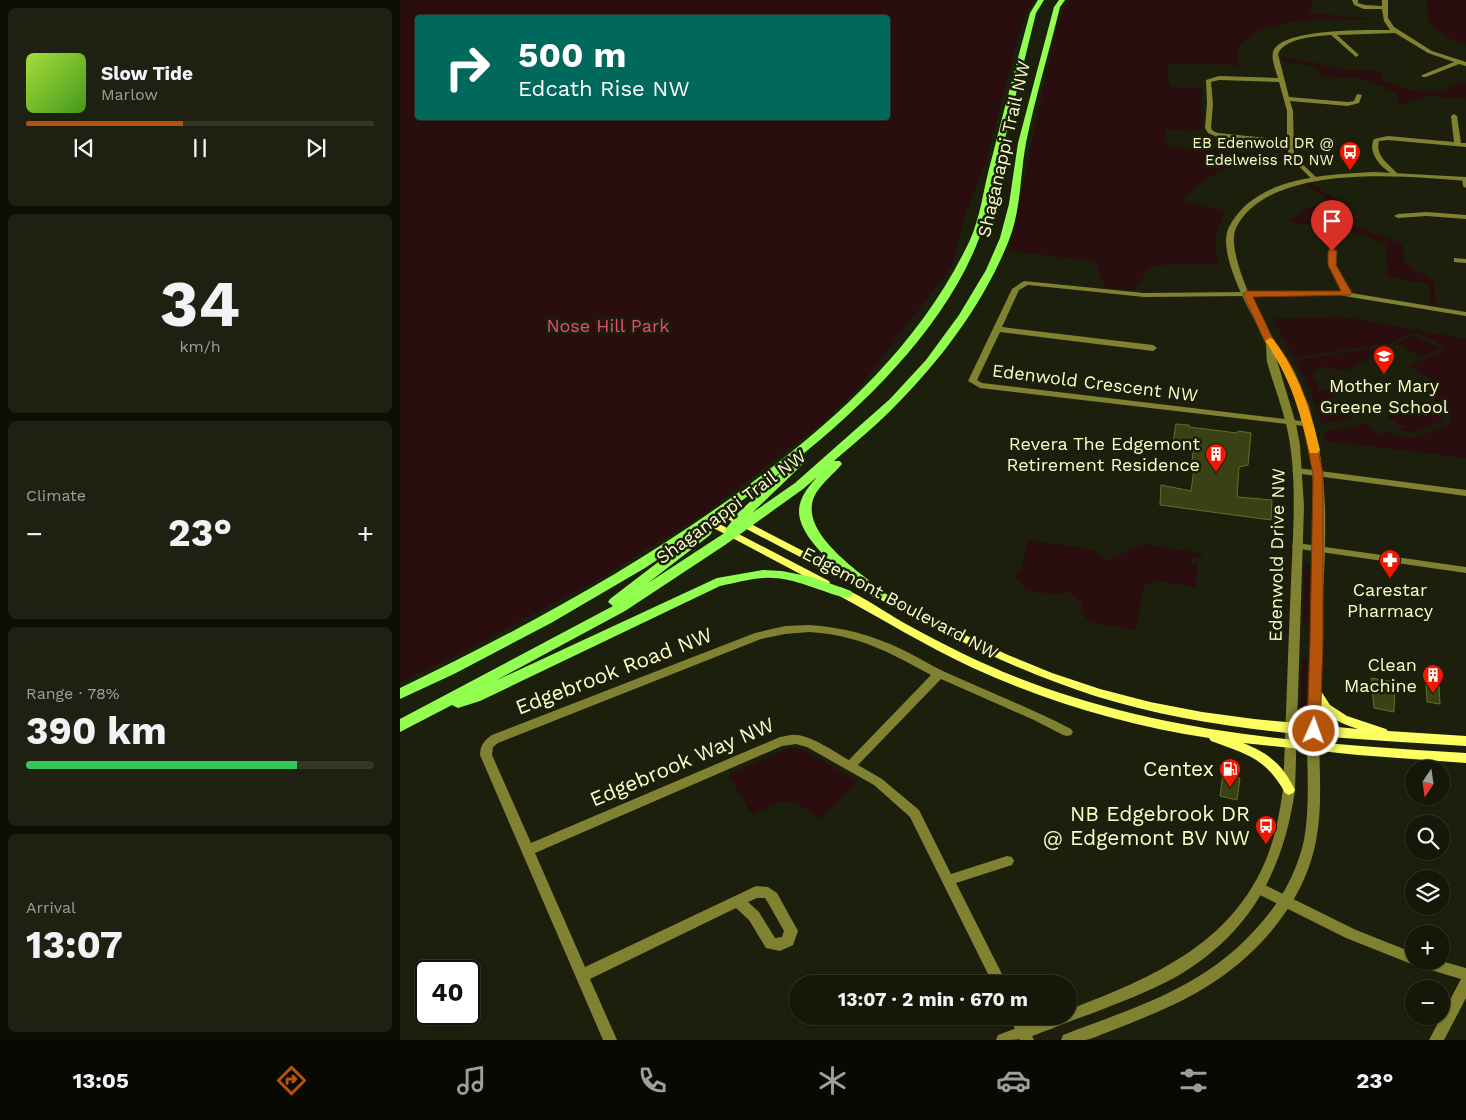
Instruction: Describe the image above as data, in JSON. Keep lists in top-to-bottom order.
{
  "streets": {
    "main road": ["Shaganappi Trail NW", "Edgemont Boulevard NW"],
    "street": [
      "Edenwold Crescent NW",
      "Edenwold Drive NW",
      "Edgebrook Road NW",
      "Edgebrook Way NW"
    ]
  },
  "crossings": [
    ["Shaganappi Trail NW", "Edgemont Boulevard NW"],
    ["Edenwold Crescent NW", "Edenwold Drive NW"],
    ["Edenwold Drive NW", "Edgemont Boulevard NW"],
    ["Edgebrook Road NW", "Edgebrook Way NW"]
  ],
  "parks": ["Nose Hill Park"],
  "places": {
    "bus stop": ["EB Edenwold DR @ Edelweiss RD NW", "NB Edgebrook DR @ Edgemont BV NW"],
    "school or university": ["Mother Mary Greene School"],
    "building": ["Revera The Edgemont Retirement Residence", "Clean Machine"],
    "pharmacy": ["Carestar Pharmacy"],
    "fuel station": ["Centex"]
  },
  "north": "bottom",
  "page": {
    "turn": ["500 m", "Edcath Rise NW"],
    "song": ["Slow Tide", "Marlow"],
    "tile": [
      ["34", "km/h"],
      "Climate",
      ["Range · 78%", "390 km"],
      ["Arrival", "13:07"]
    ],
    "heat": ["−", "23°", "+"],
    "map_buttons": ["+", "−"],
    "limit": "40",
    "trip": "13:07 · 2 min · 670 m",
    "tabs": ["13:05", "23°"]
  }
}
